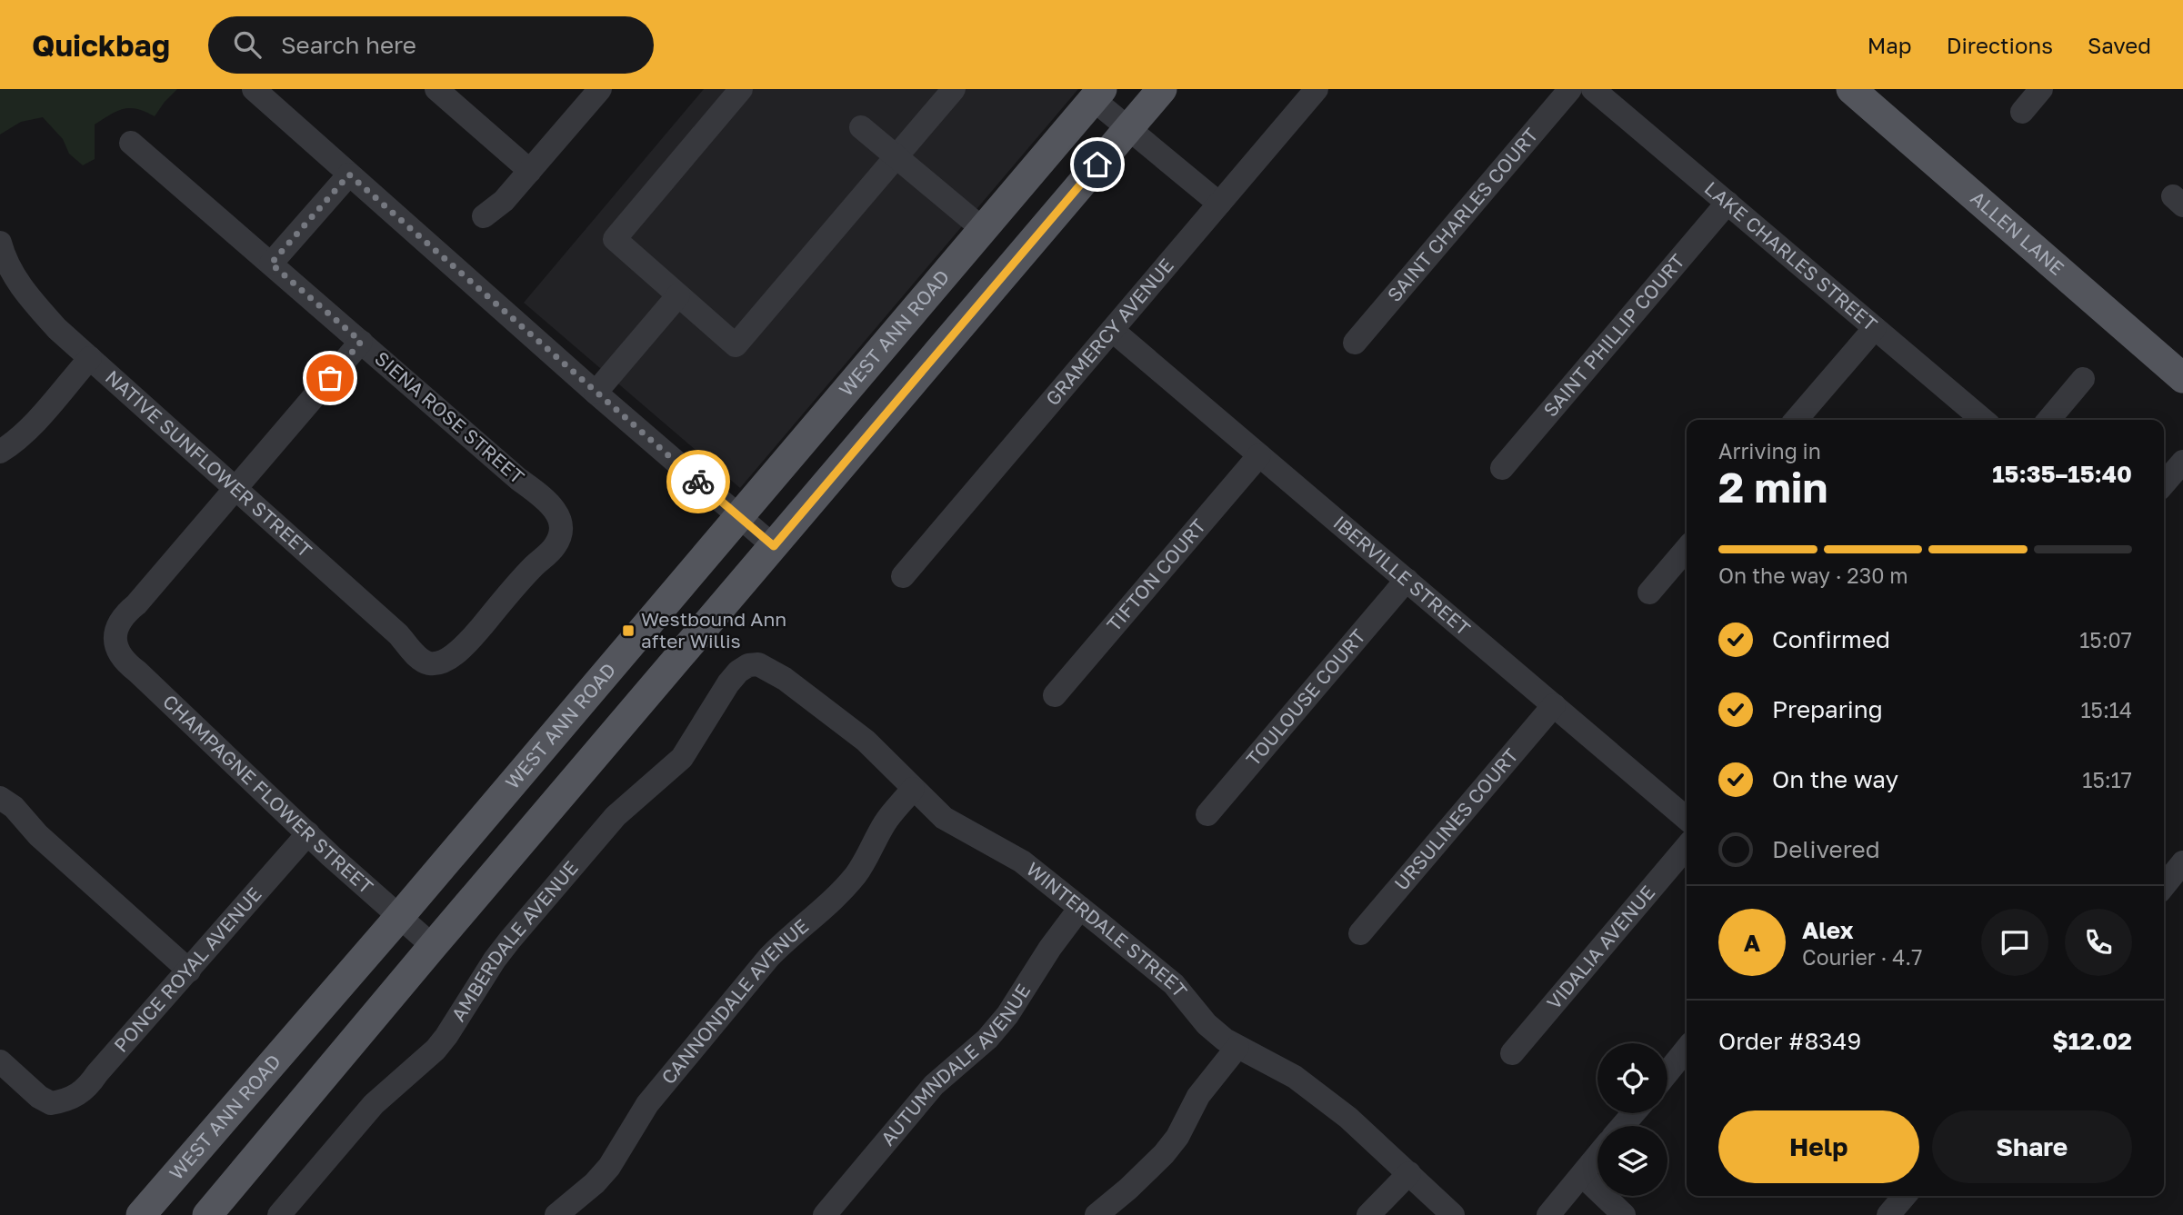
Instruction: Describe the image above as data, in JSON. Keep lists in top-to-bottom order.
{
  "streets": {
    "main road": ["ALLEN LANE", "WEST ANN ROAD"],
    "street": [
      "SAINT CHARLES COURT",
      "LAKE CHARLES STREET",
      "GRAMERCY AVENUE",
      "SAINT PHILLIP COURT",
      "SIENA ROSE STREET",
      "NATIVE SUNFLOWER STREET",
      "TIFTON COURT",
      "IBERVILLE STREET",
      "TOULOUSE COURT",
      "CHAMPAGNE FLOWER STREET",
      "URSULINES COURT",
      "WINTERDALE STREET",
      "AMBERDALE AVENUE",
      "VIDALIA AVENUE",
      "PONCE ROYAL AVENUE",
      "CANNONDALE AVENUE",
      "AUTUMNDALE AVENUE"
    ]
  },
  "crossings": [
    ["LAKE CHARLES STREET", "SAINT PHILLIP COURT"],
    ["GRAMERCY AVENUE", "IBERVILLE STREET"],
    ["WEST ANN ROAD", "CHAMPAGNE FLOWER STREET"],
    ["SIENA ROSE STREET", "NATIVE SUNFLOWER STREET"],
    ["NATIVE SUNFLOWER STREET", "CHAMPAGNE FLOWER STREET"],
    ["TIFTON COURT", "IBERVILLE STREET"],
    ["IBERVILLE STREET", "TOULOUSE COURT"],
    ["IBERVILLE STREET", "URSULINES COURT"],
    ["CHAMPAGNE FLOWER STREET", "PONCE ROYAL AVENUE"],
    ["WINTERDALE STREET", "AMBERDALE AVENUE"],
    ["WINTERDALE STREET", "CANNONDALE AVENUE"],
    ["WINTERDALE STREET", "AUTUMNDALE AVENUE"]
  ],
  "places": {
    "transit": ["Westbound Ann after Willis"]
  },
  "page": {
    "header": "Quickbag",
    "search": "Search here",
    "nav": ["Map", "Directions", "Saved"],
    "heading": ["2 min", "Arriving in", "15:35–15:40"],
    "panel": [
      "Alex",
      "Courier · 4.7",
      "Order #8349",
      "$12.02"
    ],
    "bar": "On the way · 230 m",
    "list": [
      ["Confirmed", "15:07"],
      ["Preparing", "15:14"],
      ["On the way", "15:17"],
      "Delivered"
    ],
    "round": "A",
    "buttons": ["Help", "Share"]
  }
}
